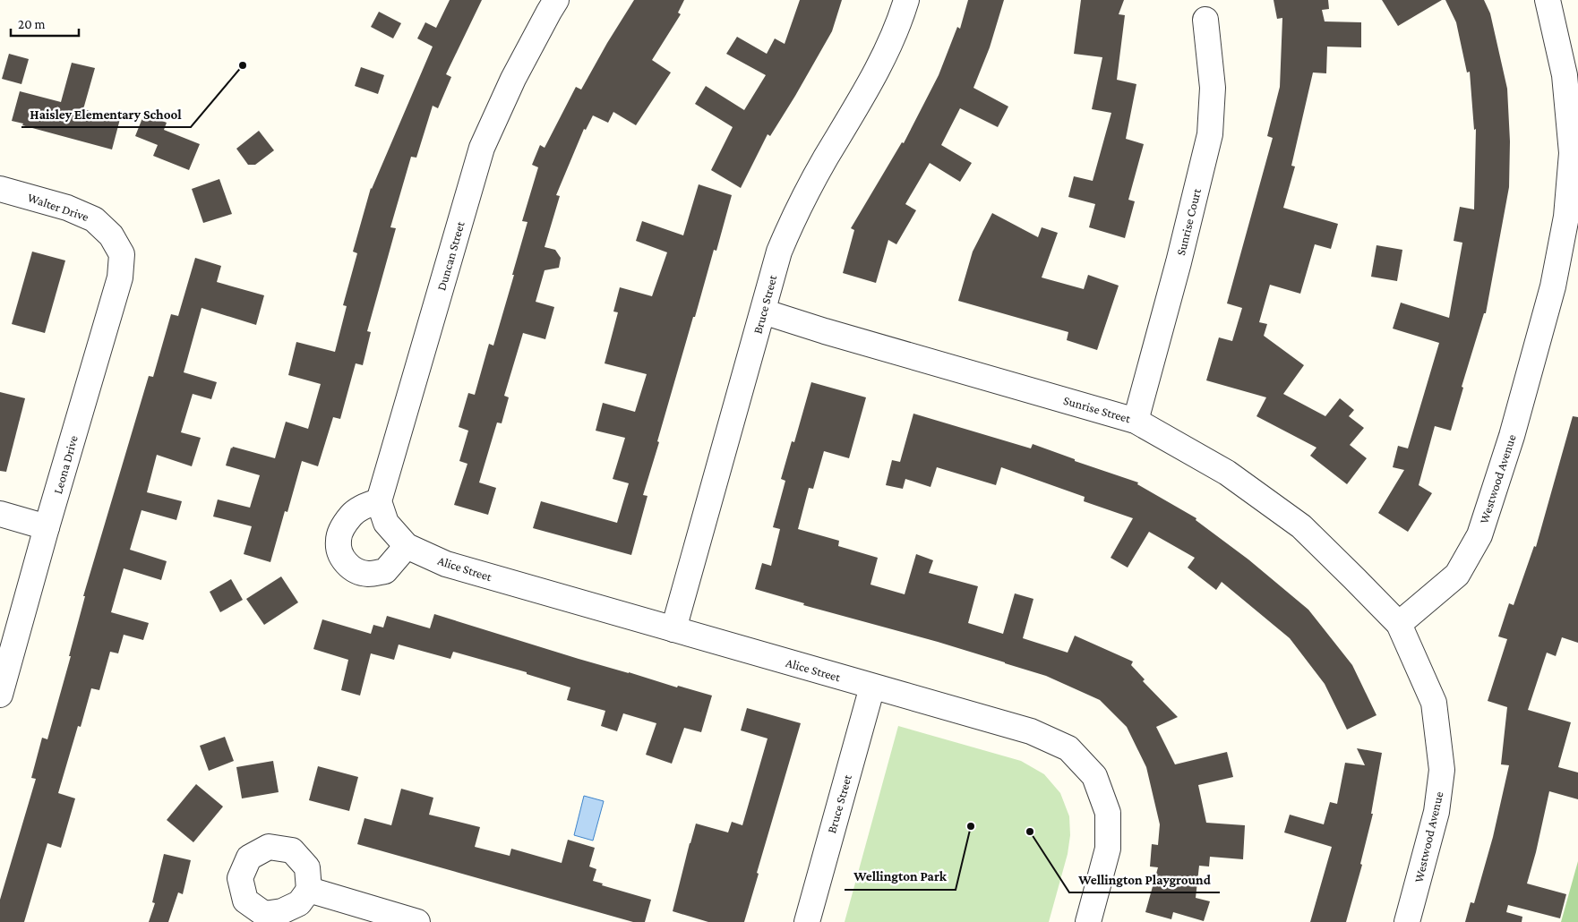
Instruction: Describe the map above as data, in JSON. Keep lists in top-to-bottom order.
{
  "streets": {
    "street": [
      "Walter Drive",
      "Sunrise Court",
      "Duncan Street",
      "Bruce Street",
      "Sunrise Street",
      "Leona Drive",
      "Westwood Avenue",
      "Alice Street"
    ]
  },
  "crossings": [
    ["Walter Drive", "Leona Drive"],
    ["Sunrise Court", "Sunrise Street"],
    ["Duncan Street", "Alice Street"],
    ["Bruce Street", "Sunrise Street"],
    ["Bruce Street", "Alice Street"],
    ["Sunrise Street", "Westwood Avenue"]
  ],
  "places": ["Haisley Elementary School", "Wellington Park", "Wellington Playground"],
  "scale_bar": "20 m"
}
